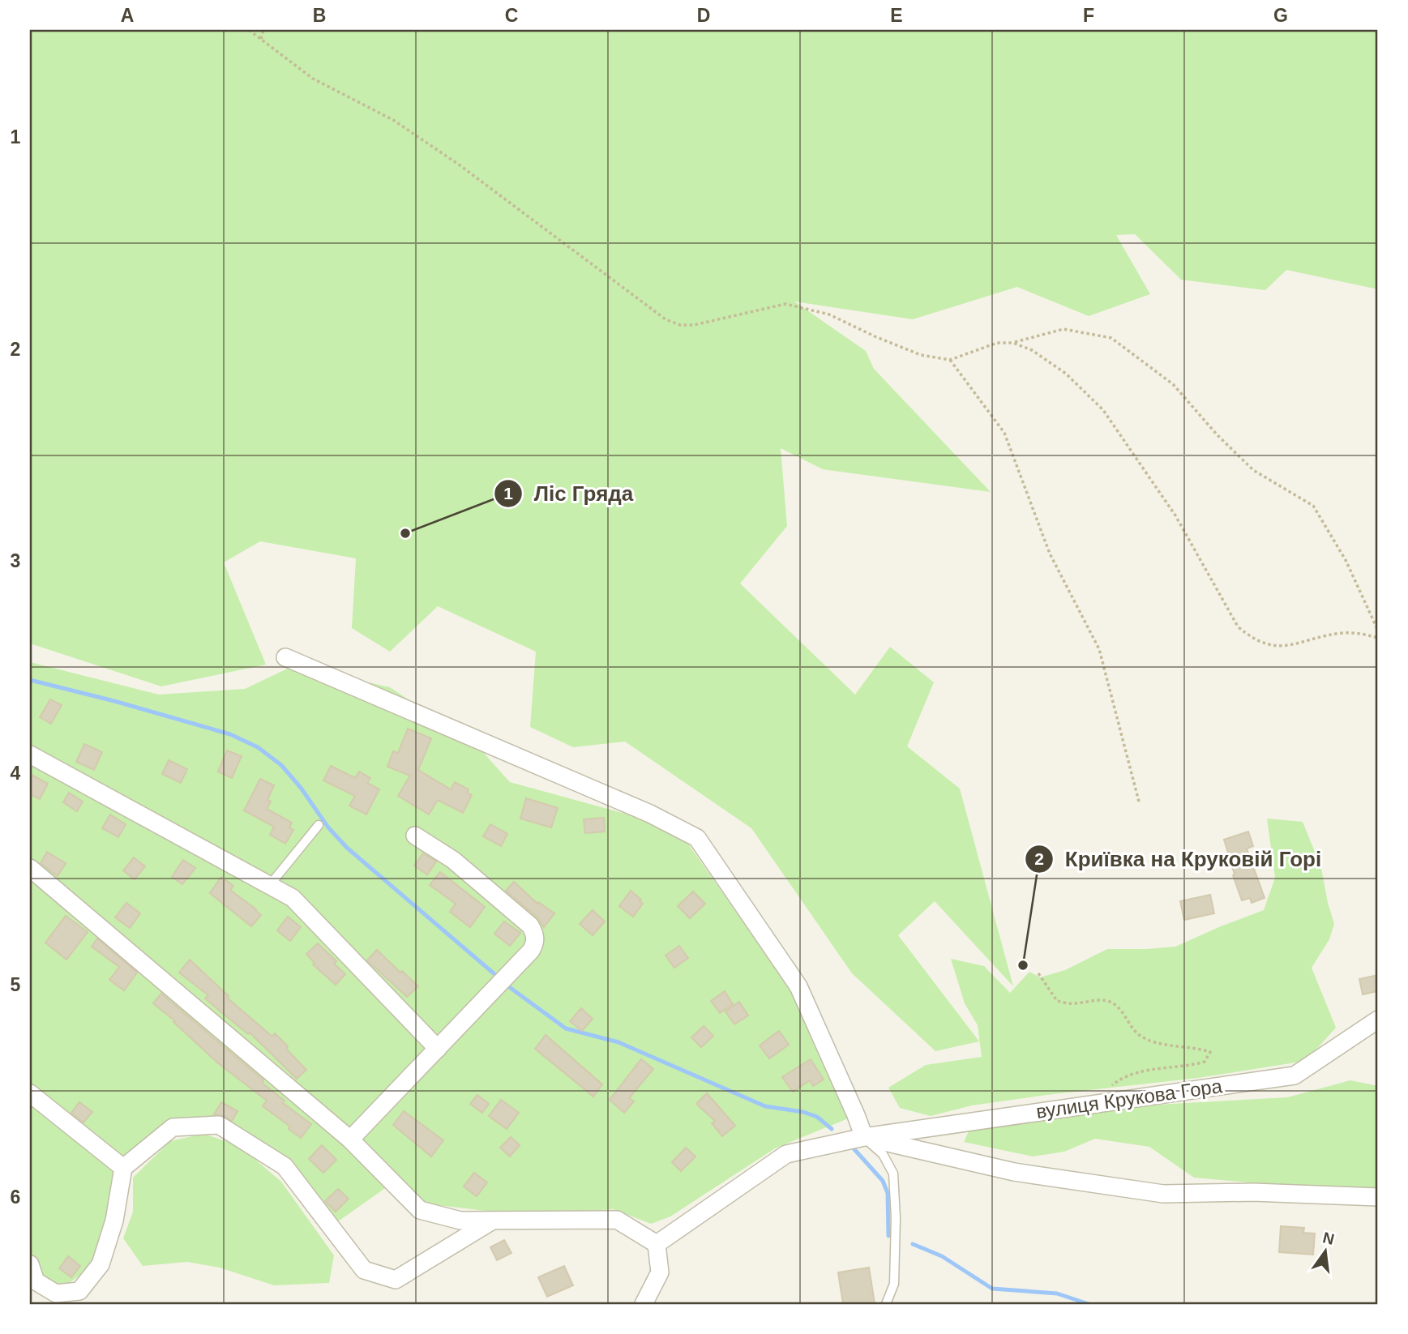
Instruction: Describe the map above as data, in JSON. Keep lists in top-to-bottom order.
{
  "streets": {
    "street": ["вулиця Крукова Гора"]
  },
  "places": ["Ліс Гряда", "Криївка на Круковій Горі"],
  "north": "top",
  "grid": {
    "columns": [
      "A",
      "B",
      "C",
      "D",
      "E",
      "F",
      "G"
    ],
    "rows": [
      "1",
      "2",
      "3",
      "4",
      "5",
      "6"
    ]
  }
}
